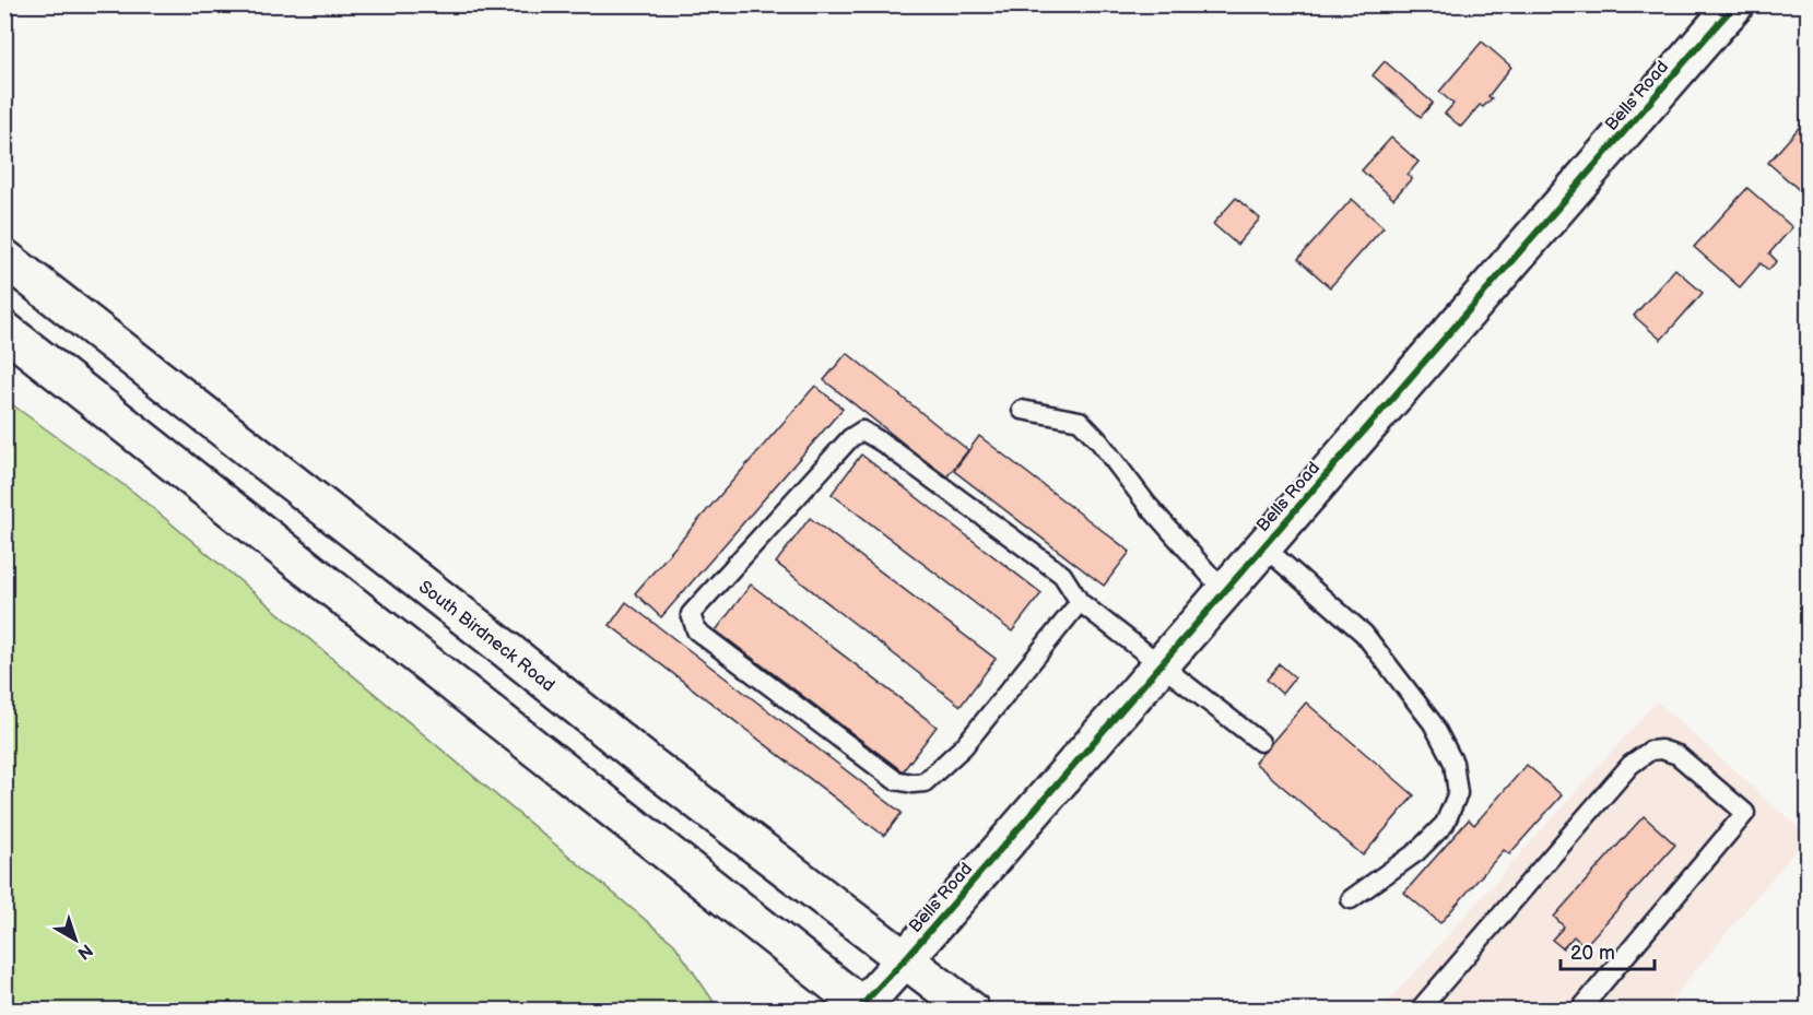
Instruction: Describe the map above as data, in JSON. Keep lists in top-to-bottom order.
{
  "streets": {
    "main road": ["Bells Road", "South Birdneck Road"]
  },
  "crossings": [
    ["Bells Road", "South Birdneck Road"]
  ],
  "scale_bar": "20 m",
  "north": "bottom right"
}
